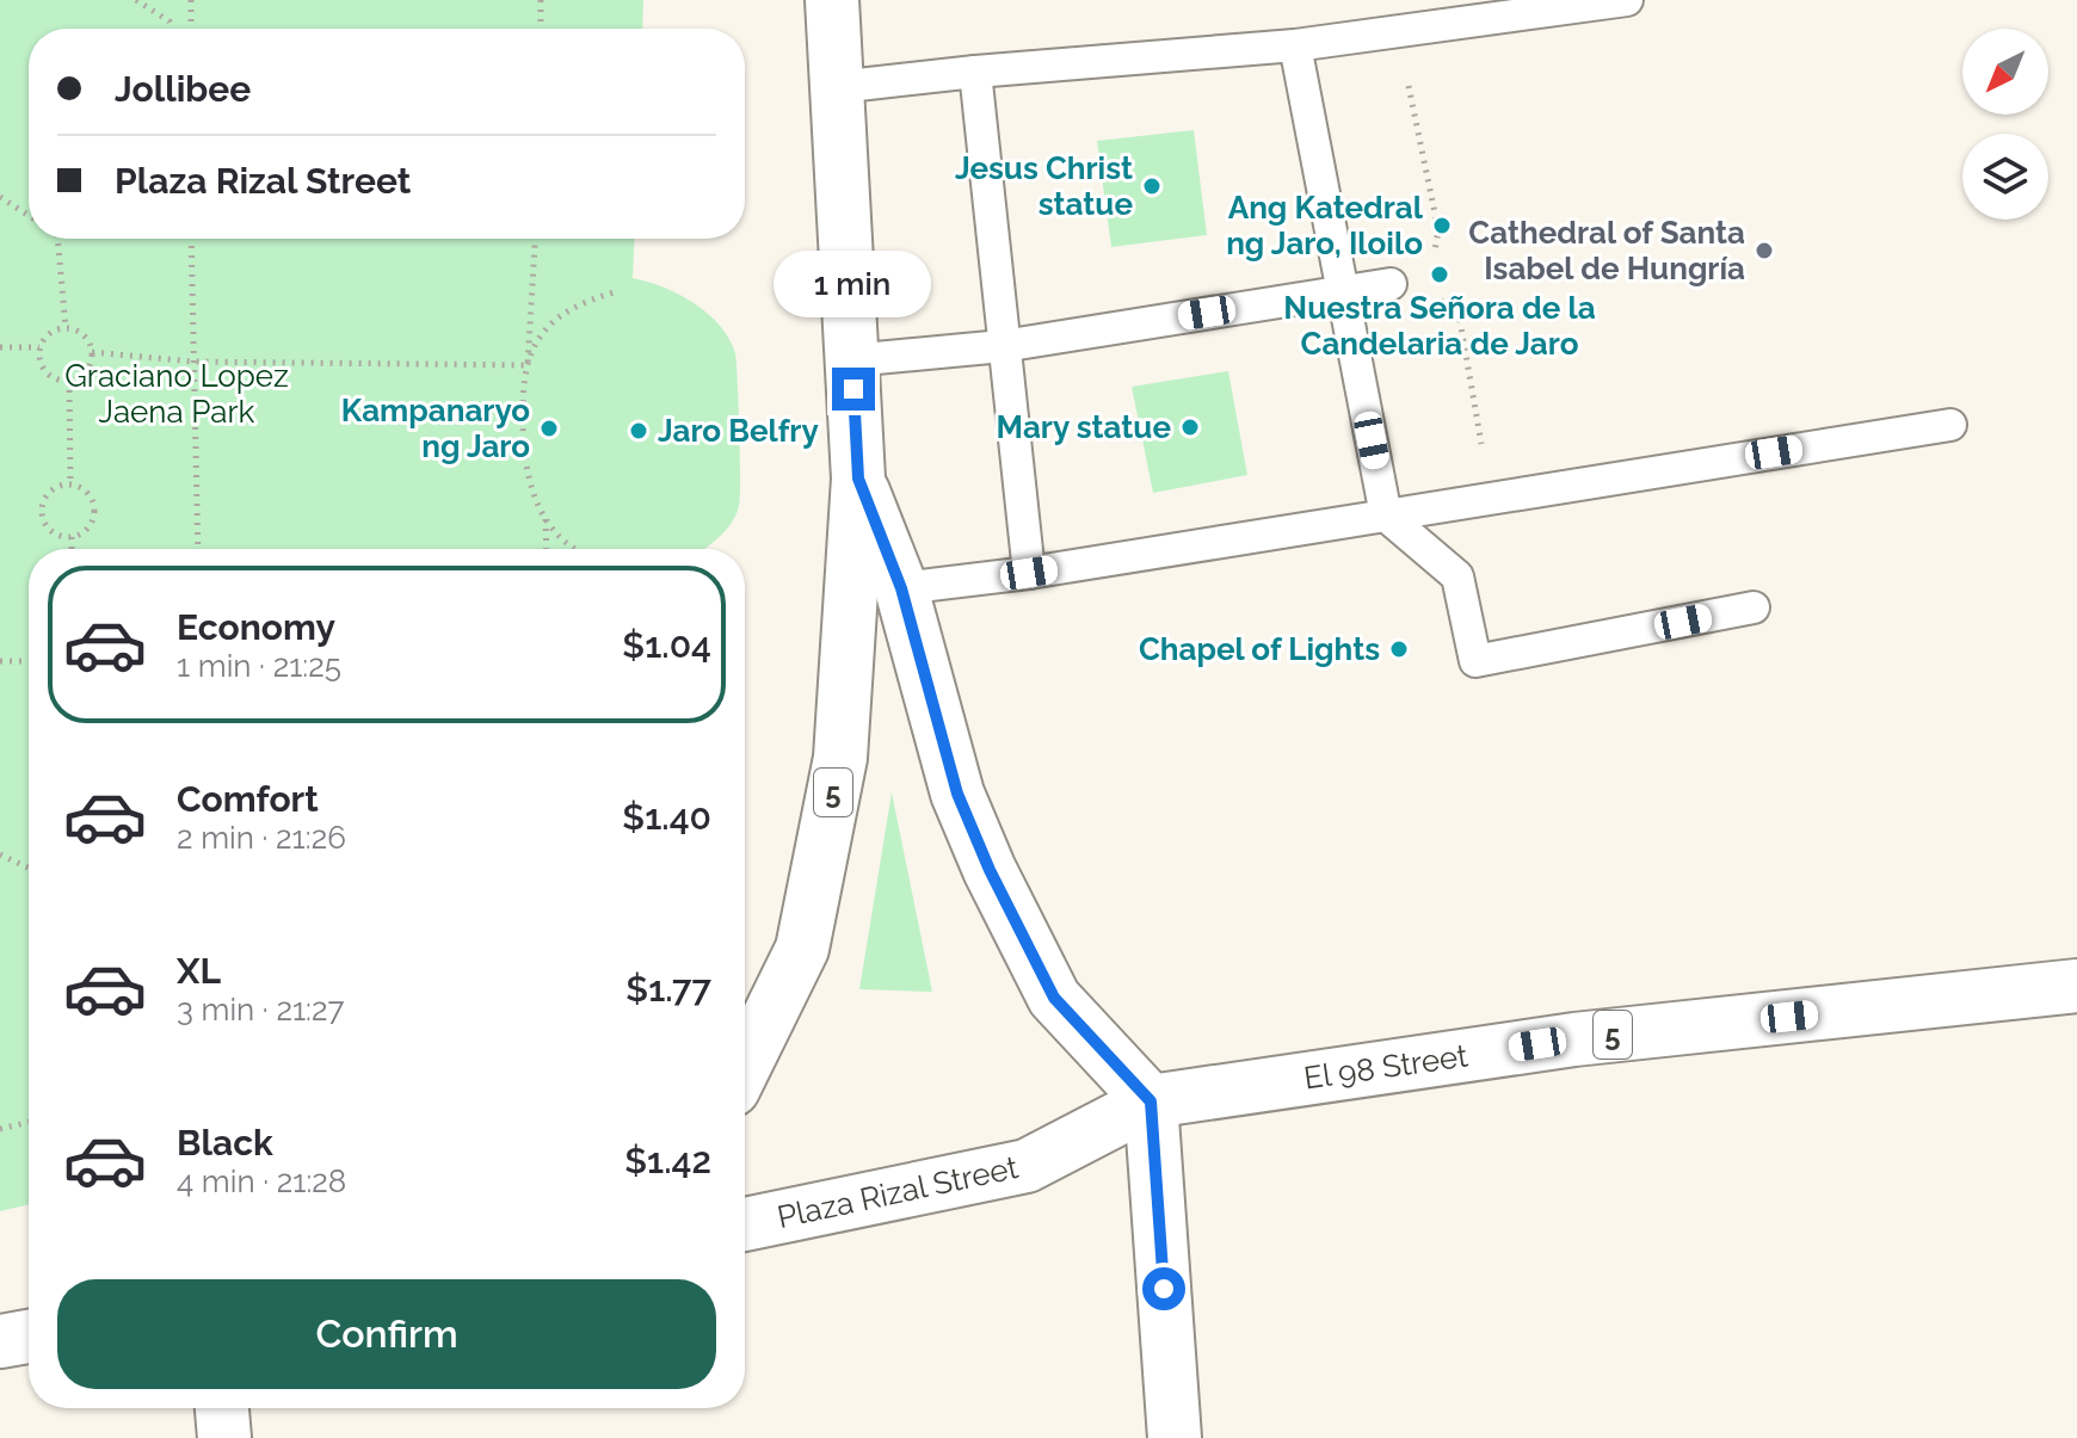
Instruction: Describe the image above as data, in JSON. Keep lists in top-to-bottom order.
{
  "streets": {
    "main road": ["5", "El 98 Street", "Plaza Rizal Street"]
  },
  "crossings": [
    ["5", "El 98 Street"],
    ["5", "Plaza Rizal Street"],
    ["El 98 Street", "Plaza Rizal Street"]
  ],
  "parks": ["Graciano Lopez Jaena Park"],
  "places": [
    "Jesus Christ statue",
    "Ang Katedral ng Jaro, Iloilo",
    "Cathedral of Santa Isabel de Hungría",
    "Nuestra Señora de la Candelaria de Jaro",
    "Mary statue",
    "Kampanaryo ng Jaro",
    "Jaro Belfry",
    "Chapel of Lights"
  ],
  "north": "bottom left",
  "page": {
    "banner": ["Jollibee", "Plaza Rizal Street"],
    "bubble": "1 min",
    "list": [
      {
        "name": "Economy",
        "note": "1 min · 21:25",
        "value": "$1.04"
      },
      {
        "name": "Comfort",
        "note": "2 min · 21:26",
        "value": "$1.40"
      },
      {
        "name": "XL",
        "note": "3 min · 21:27",
        "value": "$1.77"
      },
      {
        "name": "Black",
        "note": "4 min · 21:28",
        "value": "$1.42"
      }
    ],
    "buttons": "Confirm"
  }
}
